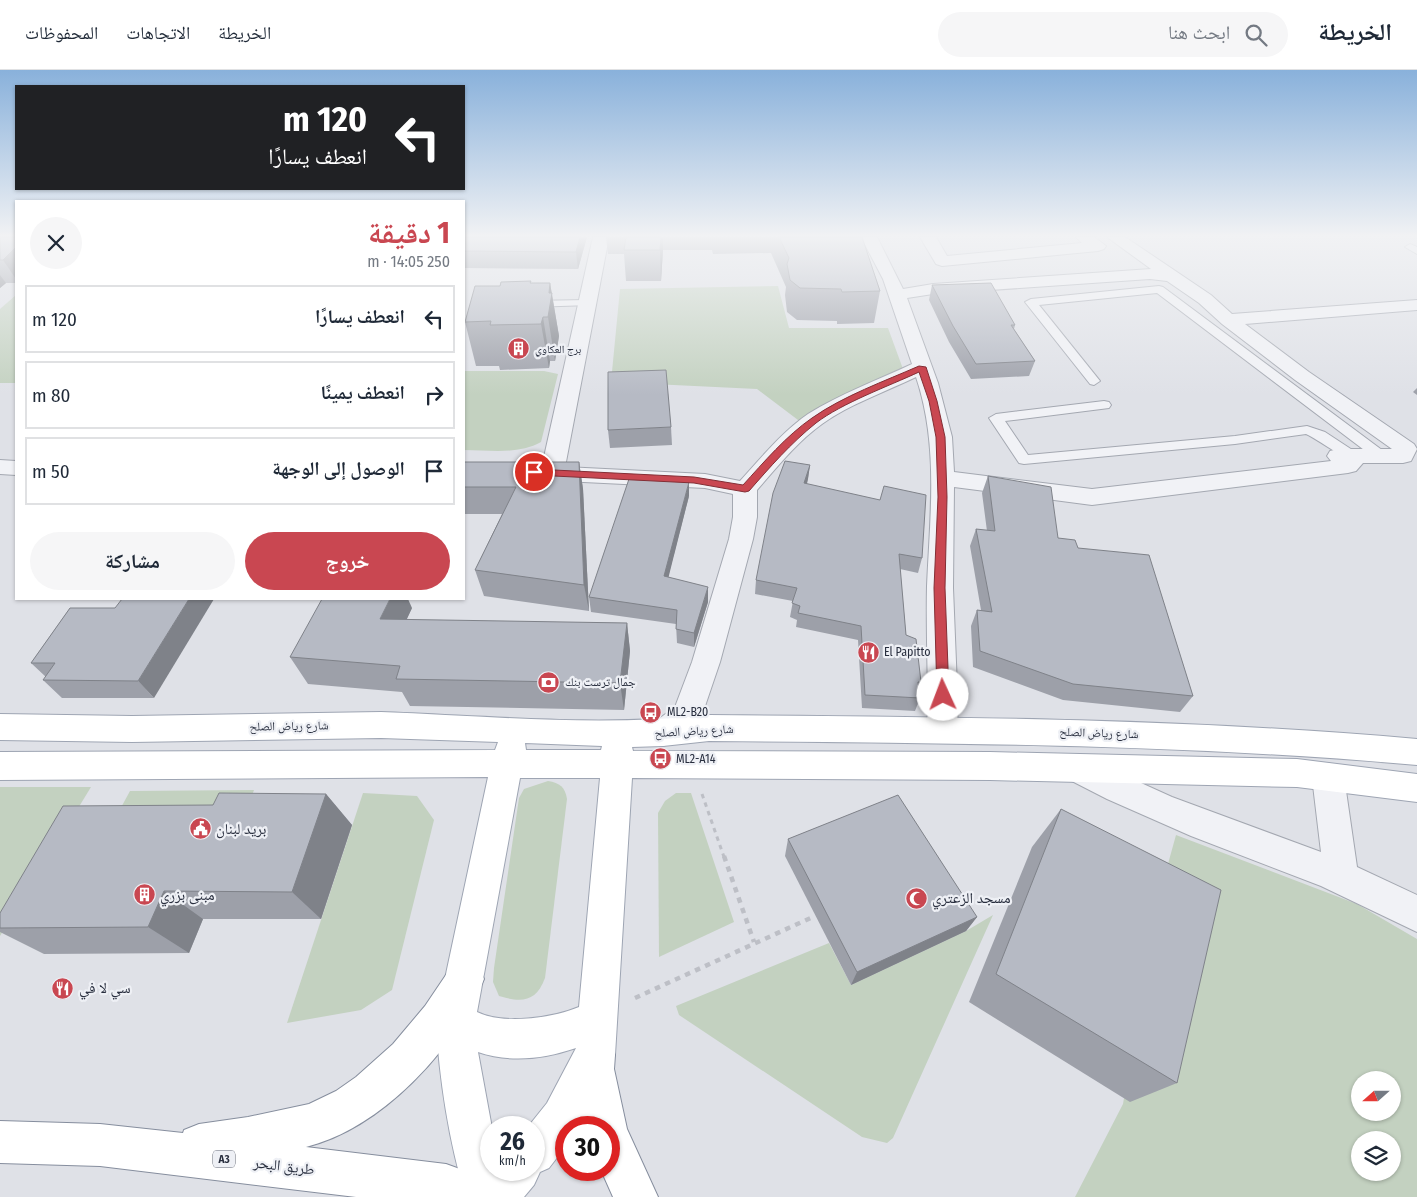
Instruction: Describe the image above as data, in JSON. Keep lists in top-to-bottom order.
{
  "streets": {
    "main road": ["شارع رياض الصلح", "A3", "طريق البحر"]
  },
  "places": {
    "building": ["برج العكاوي", "مبنى بزري"],
    "restaurant": ["El Papitto", "سي لا في"],
    "bank": ["جمّال ترست بنك"],
    "bus stop": ["ML2-B20", "ML2-A14"],
    "public building": ["بريد لبنان"],
    "mosque": ["مسجد الزعتري"]
  },
  "north": "left",
  "page": {
    "header": "الخريطة",
    "search": "ابحث هنا",
    "nav": ["الخريطة", "الاتجاهات", "المحفوظات"],
    "turn": ["120 m", "انعطف يسارًا"],
    "heading": ["1 دقيقة", "250 m · 14:05"],
    "list": [
      {
        "name": "انعطف يسارًا",
        "value": "120 m"
      },
      {
        "name": "انعطف يمينًا",
        "value": "80 m"
      },
      {
        "name": "الوصول إلى الوجهة",
        "value": "50 m"
      }
    ],
    "buttons": ["خروج", "مشاركة"],
    "speed": "26 km/h",
    "limit": "30"
  }
}
